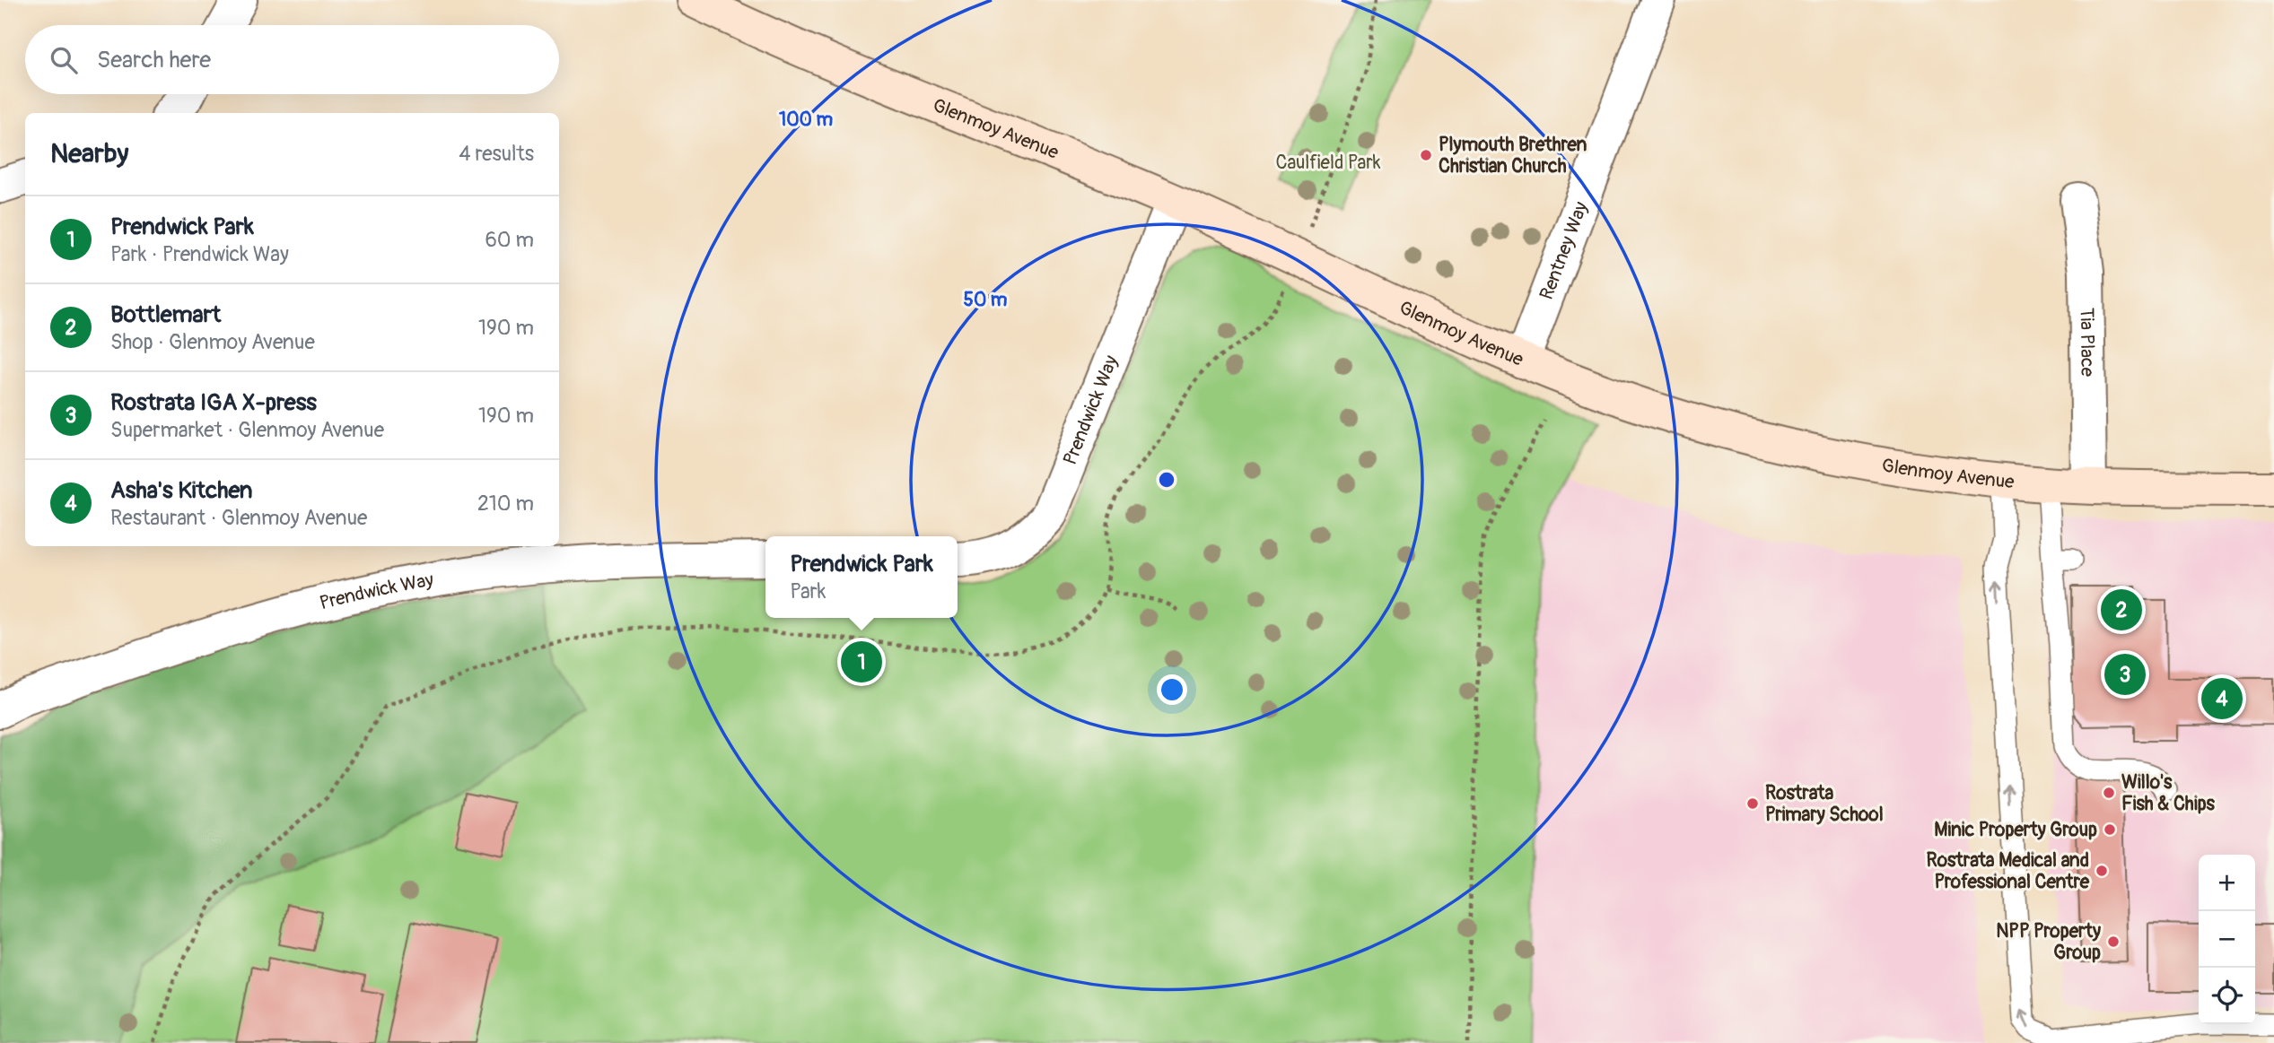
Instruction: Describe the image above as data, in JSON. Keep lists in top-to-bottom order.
{
  "streets": {
    "street": [
      "Glenmoy Avenue",
      "Rentney Way",
      "Tia Place",
      "Prendwick Way"
    ]
  },
  "crossings": [
    ["Glenmoy Avenue", "Rentney Way"],
    ["Glenmoy Avenue", "Tia Place"],
    ["Glenmoy Avenue", "Prendwick Way"]
  ],
  "parks": ["Caulfield Park"],
  "places": [
    "Plymouth Brethren Christian Church",
    "Willo's Fish & Chips",
    "Rostrata Primary School",
    "Minic Property Group",
    "Rostrata Medical and Professional Centre",
    "NPP Property Group"
  ],
  "page": {
    "search": "Search here",
    "heading": ["Nearby", "4 results"],
    "list": [
      {
        "mark": "1",
        "name": "Prendwick Park",
        "note": "Park · Prendwick Way",
        "value": "60 m"
      },
      {
        "mark": "2",
        "name": "Bottlemart",
        "note": "Shop · Glenmoy Avenue",
        "value": "190 m"
      },
      {
        "mark": "3",
        "name": "Rostrata IGA X-press",
        "note": "Supermarket · Glenmoy Avenue",
        "value": "190 m"
      },
      {
        "mark": "4",
        "name": "Asha's Kitchen",
        "note": "Restaurant · Glenmoy Avenue",
        "value": "210 m"
      }
    ],
    "popup": ["Prendwick Park", "Park"],
    "pins": [
      "2",
      "1",
      "3",
      "4"
    ],
    "map_buttons": ["+", "−"]
  },
  "rings": ["100 m", "50 m"]
}
